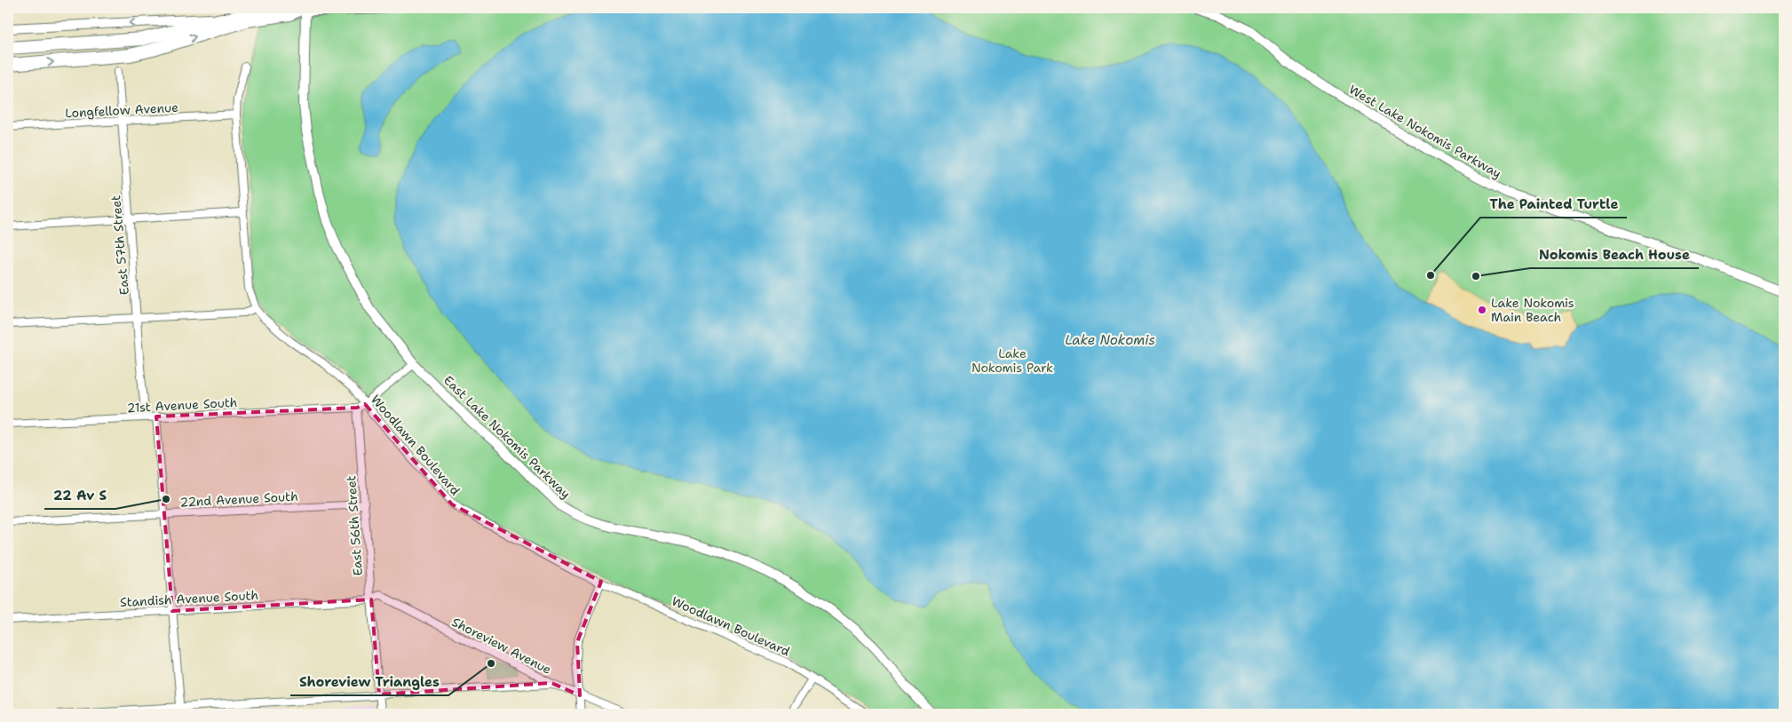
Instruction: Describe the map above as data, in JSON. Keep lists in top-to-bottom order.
{
  "streets": {
    "street": [
      "Longfellow Avenue",
      "West Lake Nokomis Parkway",
      "East 57th Street",
      "21st Avenue South",
      "East Lake Nokomis Parkway",
      "Woodlawn Boulevard",
      "22nd Avenue South",
      "East 56th Street",
      "Standish Avenue South",
      "Shoreview Avenue"
    ]
  },
  "crossings": [
    ["Longfellow Avenue", "East 57th Street"],
    ["Longfellow Avenue", "Woodlawn Boulevard"],
    ["East 57th Street", "21st Avenue South"],
    ["21st Avenue South", "East 56th Street"],
    ["22nd Avenue South", "East 56th Street"],
    ["East 56th Street", "Standish Avenue South"],
    ["East 56th Street", "Shoreview Avenue"],
    ["Standish Avenue South", "Shoreview Avenue"]
  ],
  "water": ["Lake Nokomis"],
  "parks": ["Lake Nokomis Park"],
  "places": [
    "The Painted Turtle",
    "Nokomis Beach House",
    "Lake Nokomis Main Beach",
    "22 Av S",
    "Shoreview Triangles"
  ]
}
